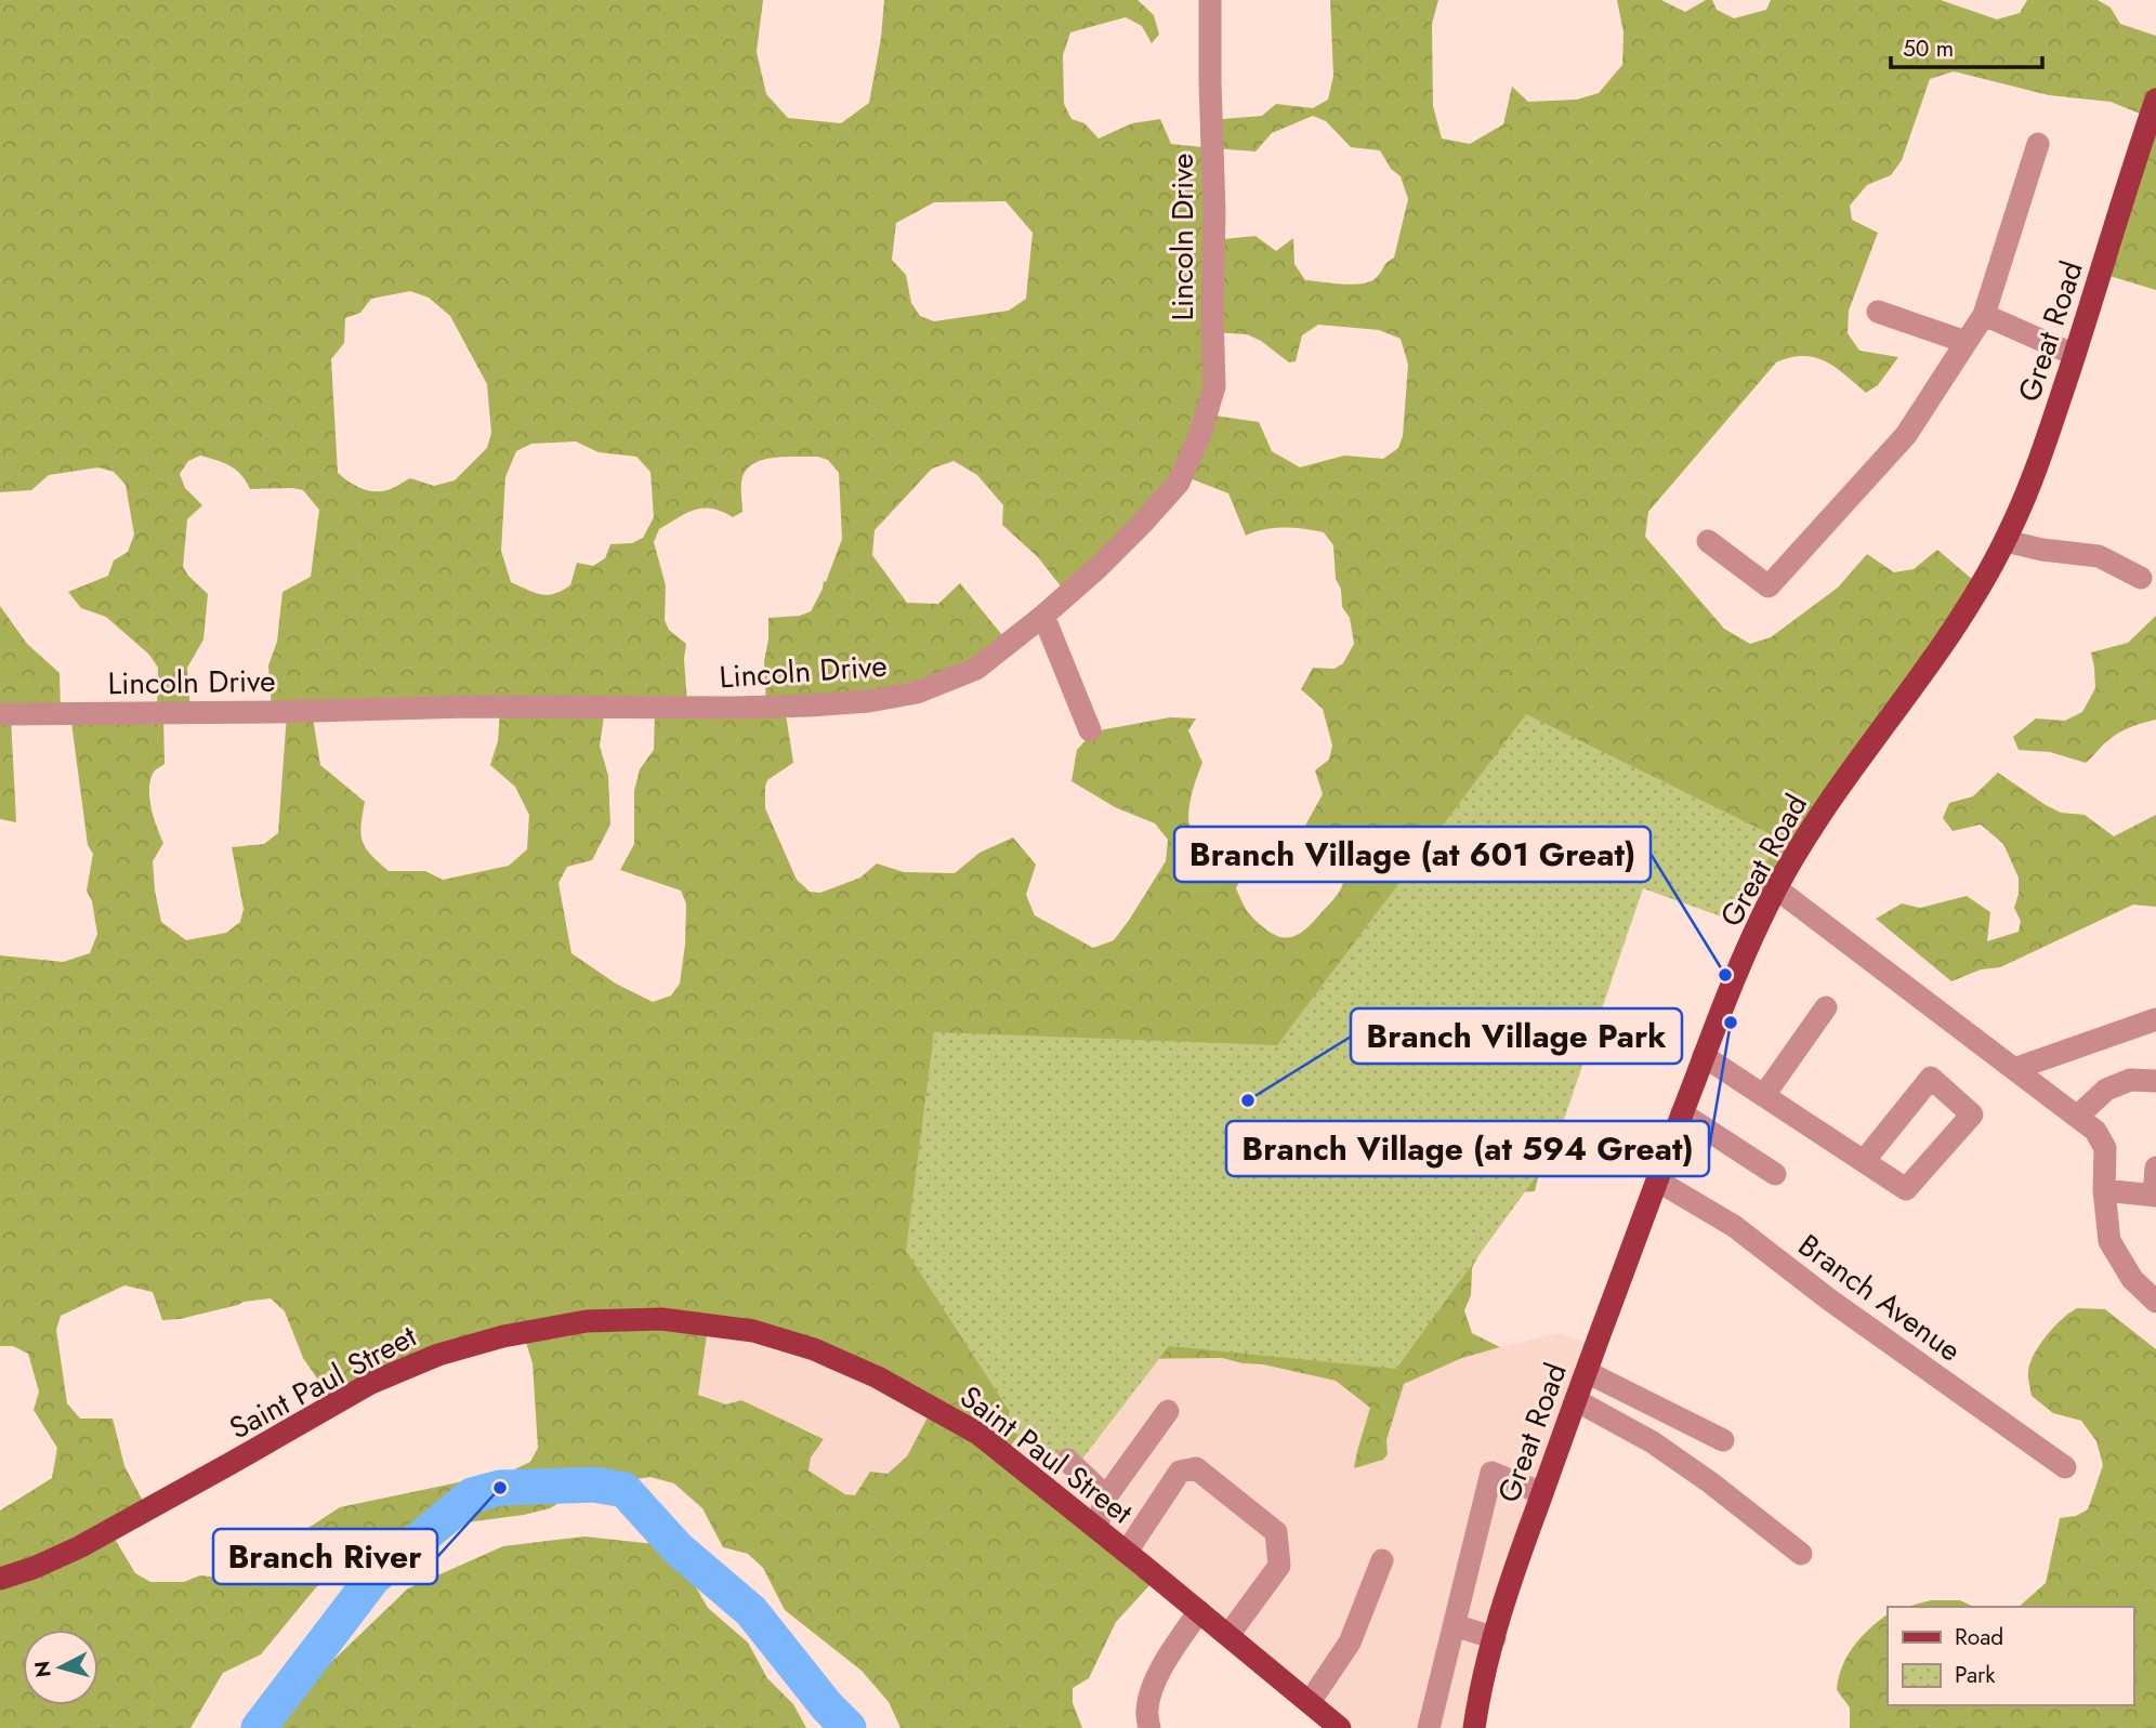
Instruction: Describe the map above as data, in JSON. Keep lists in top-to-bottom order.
{
  "streets": {
    "main road": ["Great Road", "Saint Paul Street"],
    "street": ["Lincoln Drive", "Branch Avenue"]
  },
  "crossings": [
    ["Great Road", "Branch Avenue"]
  ],
  "places": [
    "Branch Village (at 601 Great)",
    "Branch Village (at 594 Great)",
    "Branch Village Park",
    "Branch River"
  ],
  "legend": ["Road", "Park"],
  "scale_bar": "50 m",
  "north": "left"
}
